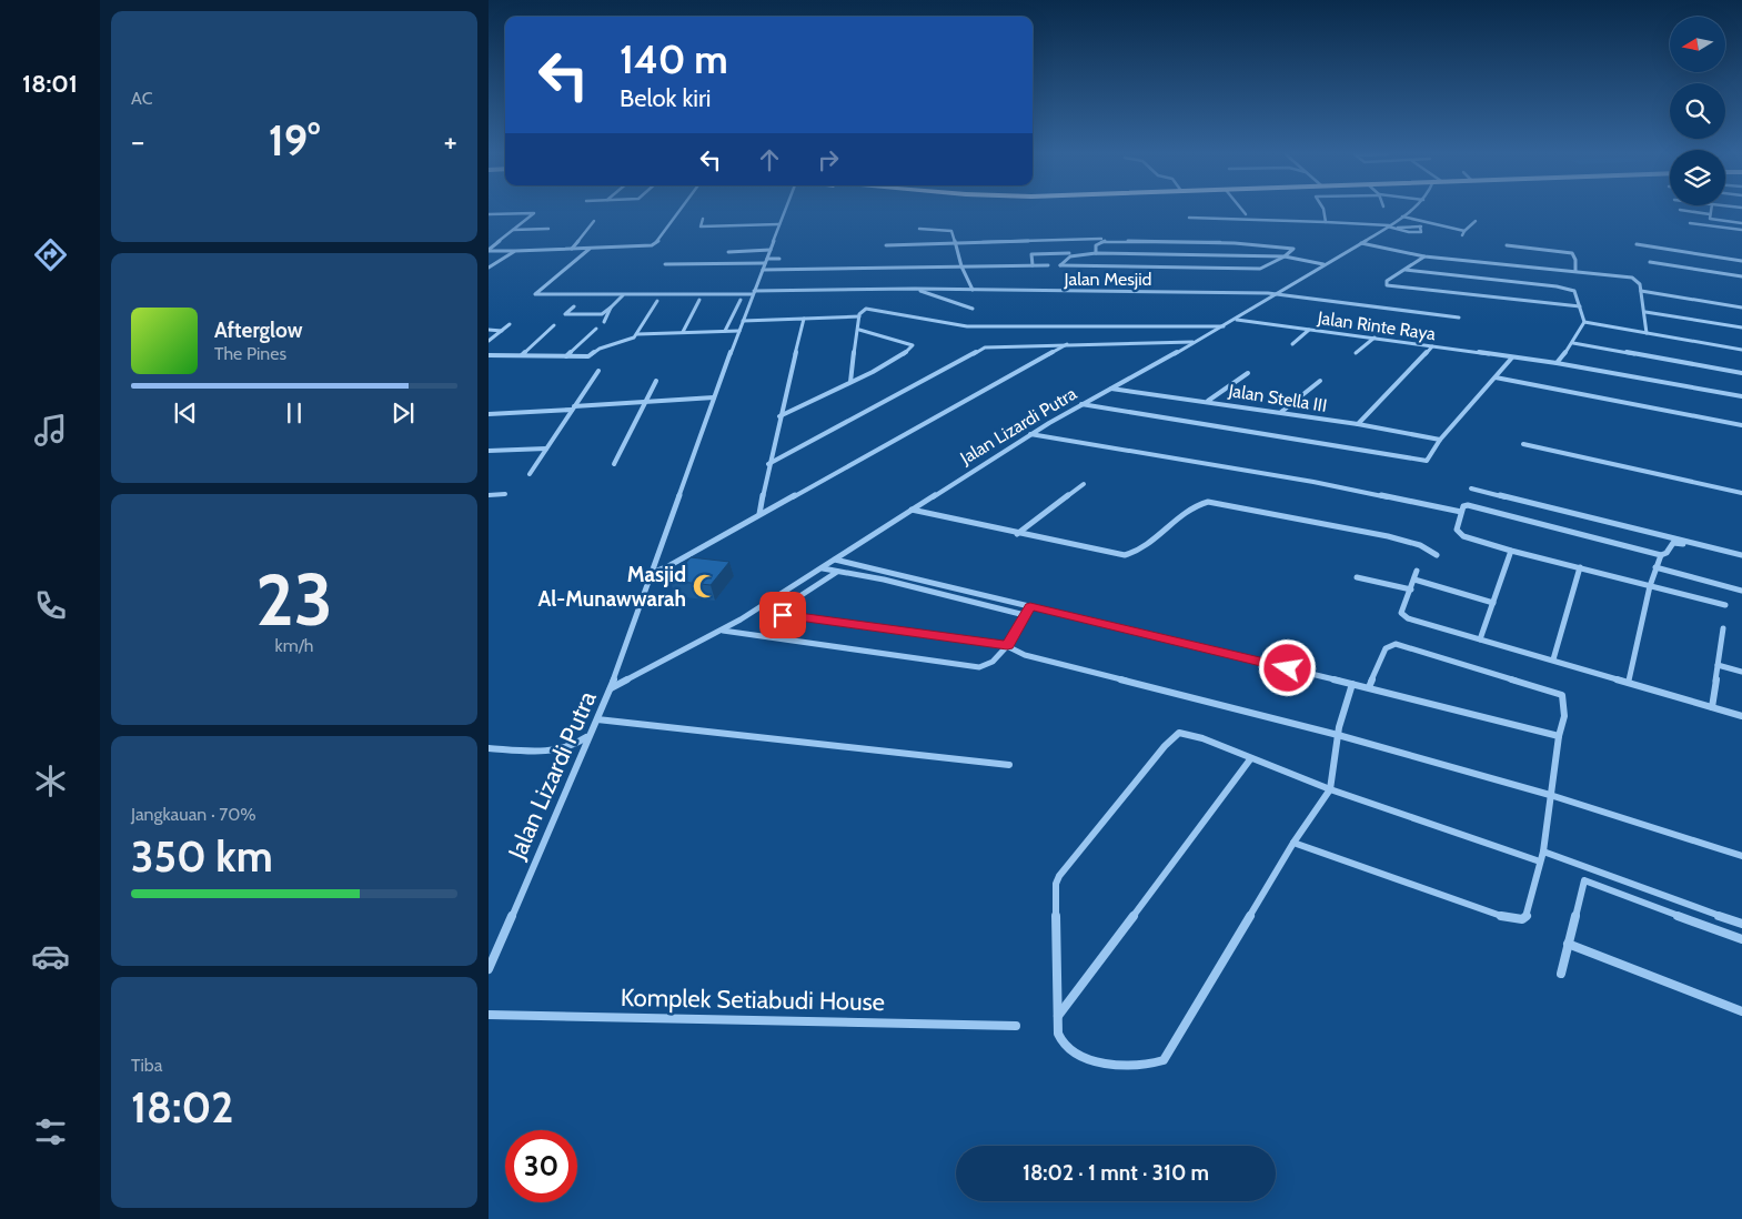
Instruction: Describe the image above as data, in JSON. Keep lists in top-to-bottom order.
{
  "streets": {
    "street": [
      "Jalan Mesjid",
      "Jalan Rinte Raya",
      "Jalan Stella III",
      "Jalan Lizardi Putra",
      "Komplek Setiabudi House"
    ]
  },
  "crossings": [
    ["Jalan Mesjid", "Jalan Lizardi Putra"],
    ["Jalan Rinte Raya", "Jalan Lizardi Putra"],
    ["Jalan Stella III", "Jalan Lizardi Putra"]
  ],
  "places": {
    "mosque": ["Masjid Al-Munawwarah"]
  },
  "north": "left",
  "page": {
    "tabs": "18:01",
    "tile": [
      "AC",
      ["23", "km/h"],
      ["Jangkauan · 70%", "350 km"],
      ["Tiba", "18:02"]
    ],
    "turn": ["140 m", "Belok kiri"],
    "heat": ["−", "19°", "+"],
    "song": ["Afterglow", "The Pines"],
    "limit": "30",
    "trip": "18:02 · 1 mnt · 310 m"
  }
}
